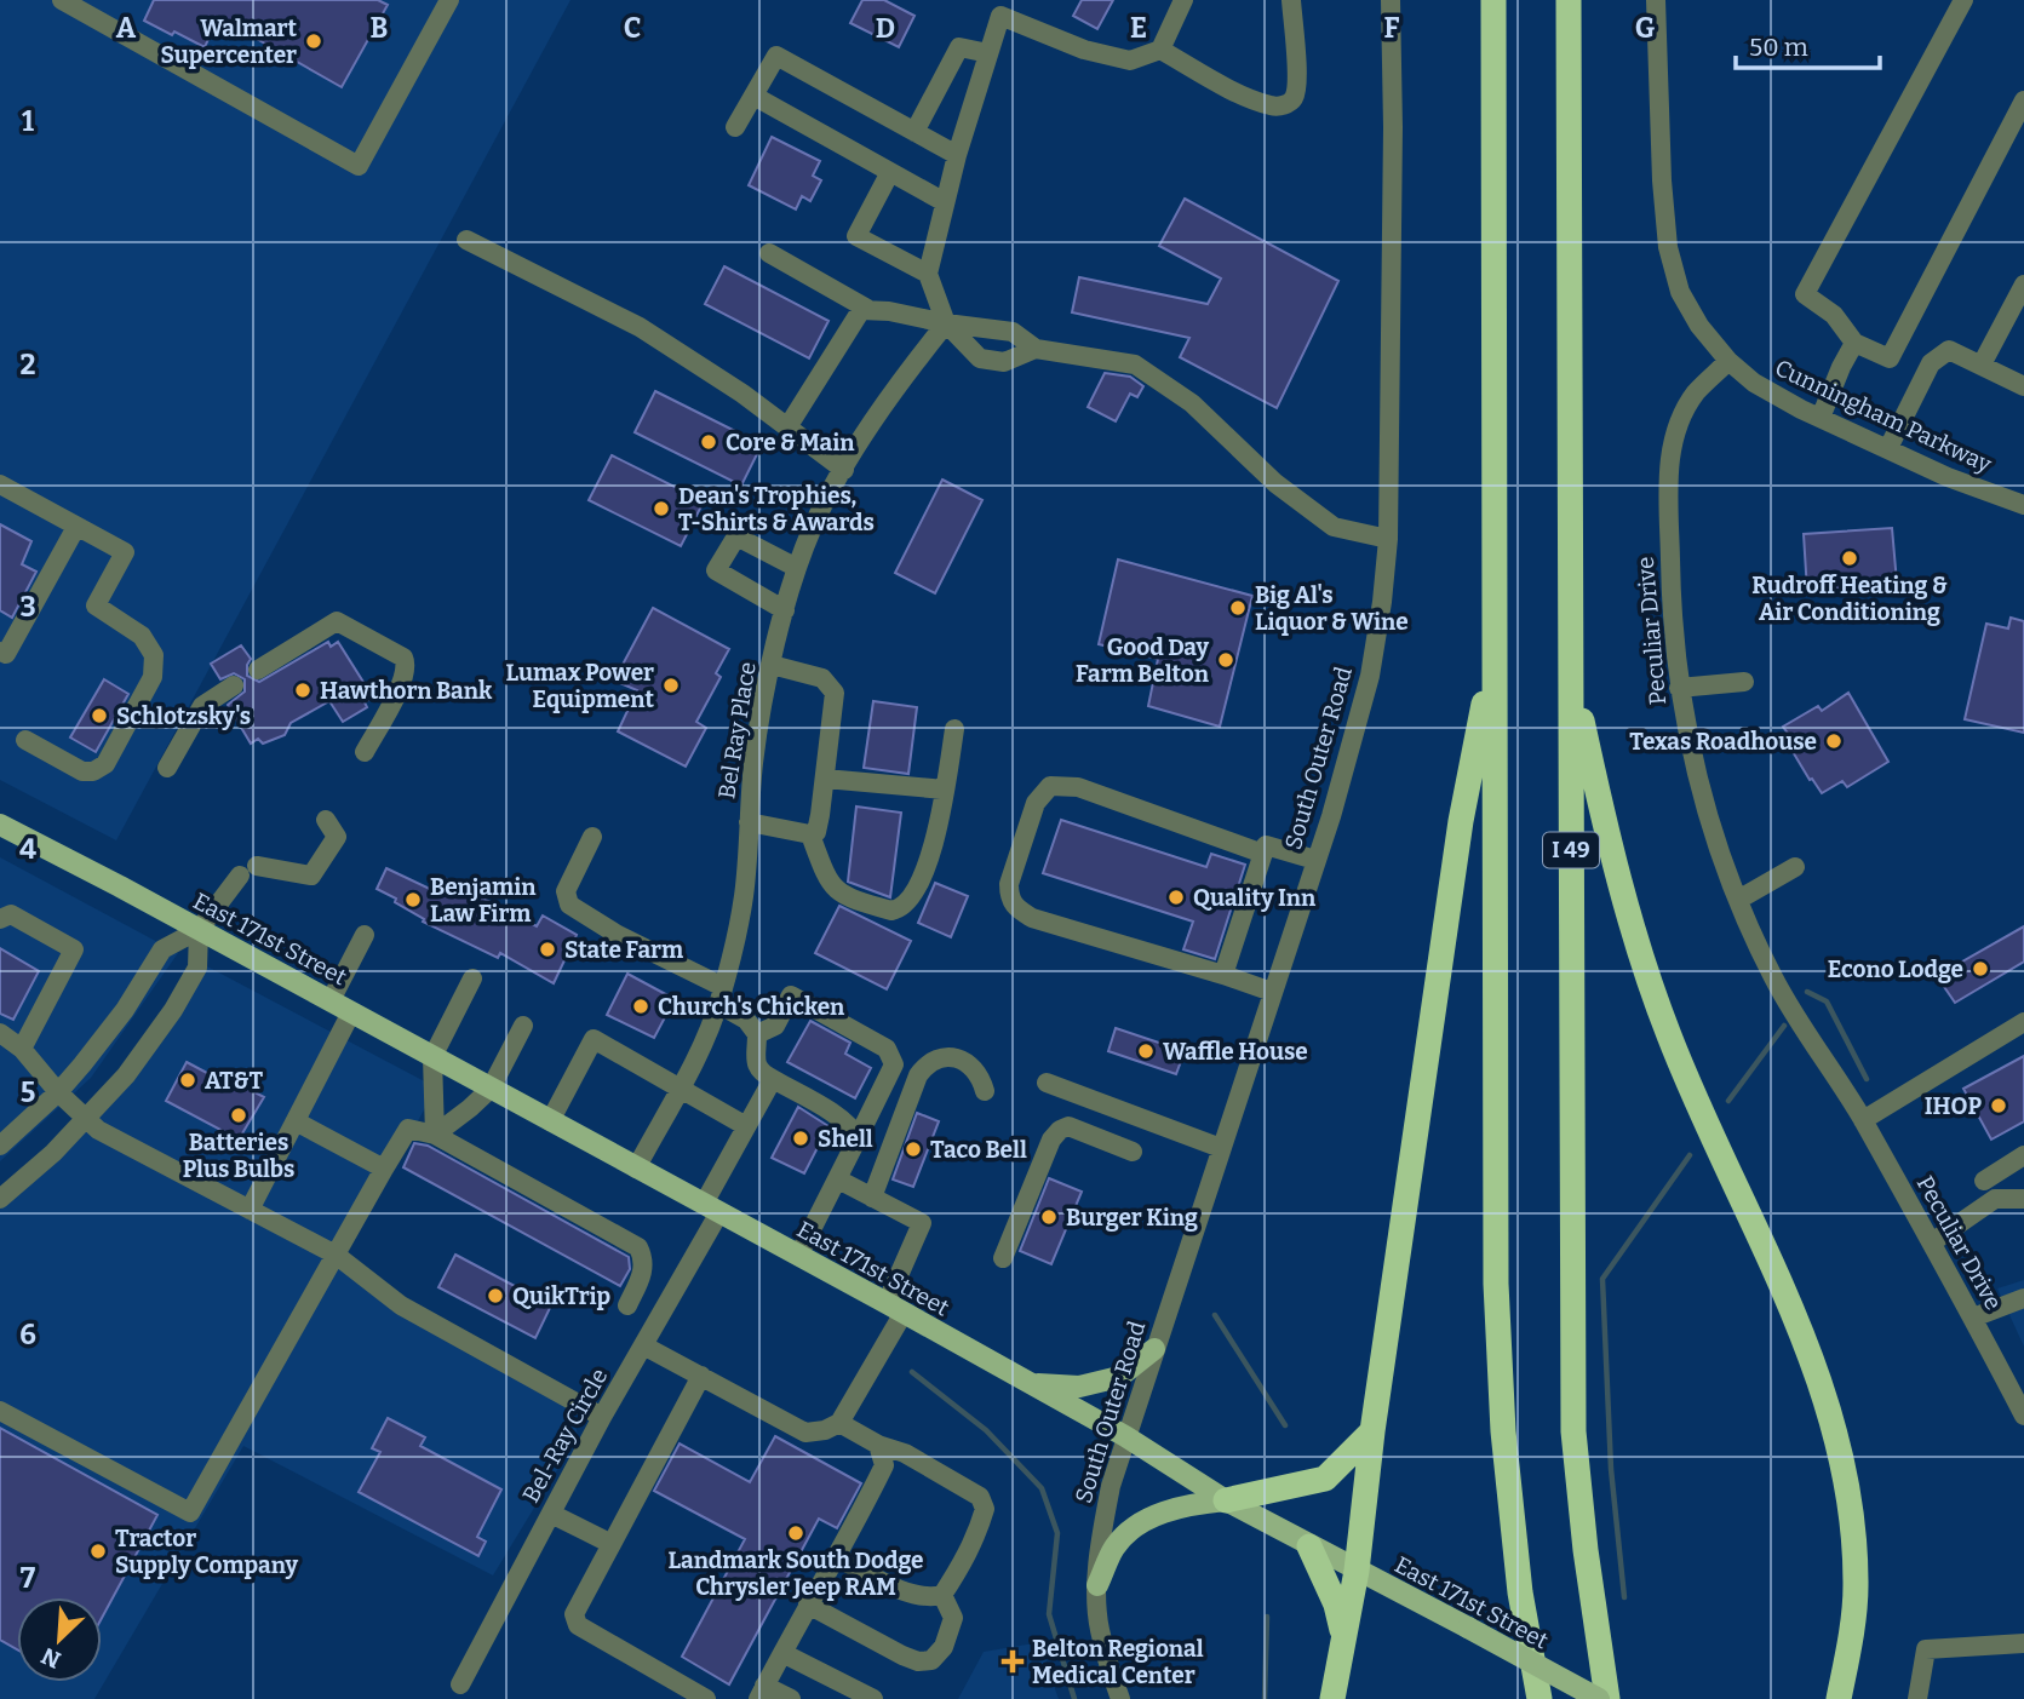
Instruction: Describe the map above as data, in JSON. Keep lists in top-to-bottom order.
{
  "streets": {
    "highway": ["I 49"],
    "main road": ["East 171st Street"],
    "street": [
      "Cunningham Parkway",
      "Peculiar Drive",
      "Bel Ray Place",
      "South Outer Road",
      "Bel-Ray Circle"
    ]
  },
  "crossings": [
    ["Cunningham Parkway", "Peculiar Drive"],
    ["Bel Ray Place", "East 171st Street"],
    ["South Outer Road", "East 171st Street"],
    ["East 171st Street", "Bel-Ray Circle"]
  ],
  "places": {
    "other": [
      "Walmart Supercenter",
      "Core & Main",
      "Dean's Trophies, T-Shirts & Awards",
      "Rudroff Heating & Air Conditioning",
      "Big Al's Liquor & Wine",
      "Good Day Farm Belton",
      "Lumax Power Equipment",
      "Hawthorn Bank",
      "Schlotzsky's",
      "Texas Roadhouse",
      "Quality Inn",
      "Benjamin Law Firm",
      "State Farm",
      "Econo Lodge",
      "Church's Chicken",
      "Waffle House",
      "AT&T",
      "IHOP",
      "Batteries Plus Bulbs",
      "Shell",
      "Taco Bell",
      "Burger King",
      "QuikTrip",
      "Landmark South Dodge Chrysler Jeep RAM",
      "Tractor Supply Company"
    ],
    "health": ["Belton Regional Medical Center"]
  },
  "scale_bar": "50 m",
  "north": "bottom left",
  "grid": {
    "columns": [
      "A",
      "B",
      "C",
      "D",
      "E",
      "F",
      "G"
    ],
    "rows": [
      "1",
      "2",
      "3",
      "4",
      "5",
      "6",
      "7"
    ]
  }
}
